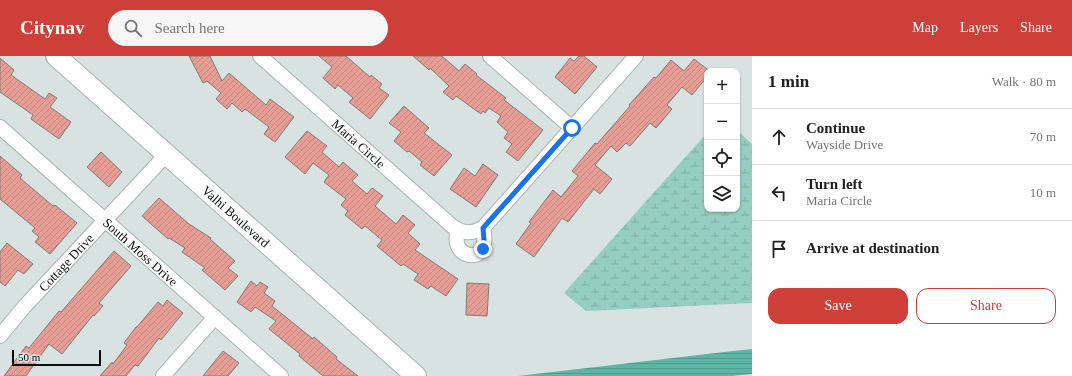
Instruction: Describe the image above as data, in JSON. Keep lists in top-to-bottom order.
{
  "streets": {
    "street": [
      "Maria Circle",
      "Valhi Boulevard",
      "South Moss Drive",
      "Cottage Drive"
    ]
  },
  "crossings": [
    ["Valhi Boulevard", "Cottage Drive"],
    ["South Moss Drive", "Cottage Drive"]
  ],
  "scale_bar": "50 m",
  "page": {
    "header": "Citynav",
    "search": "Search here",
    "nav": ["Map", "Layers", "Share"],
    "heading": ["1 min", "Walk · 80 m"],
    "map_buttons": ["+", "−"],
    "list": [
      ["Continue", "Wayside Drive", "70 m"],
      ["Turn left", "Maria Circle", "10 m"],
      "Arrive at destination"
    ],
    "buttons": ["Save", "Share"],
    "scale": "50 m"
  }
}
